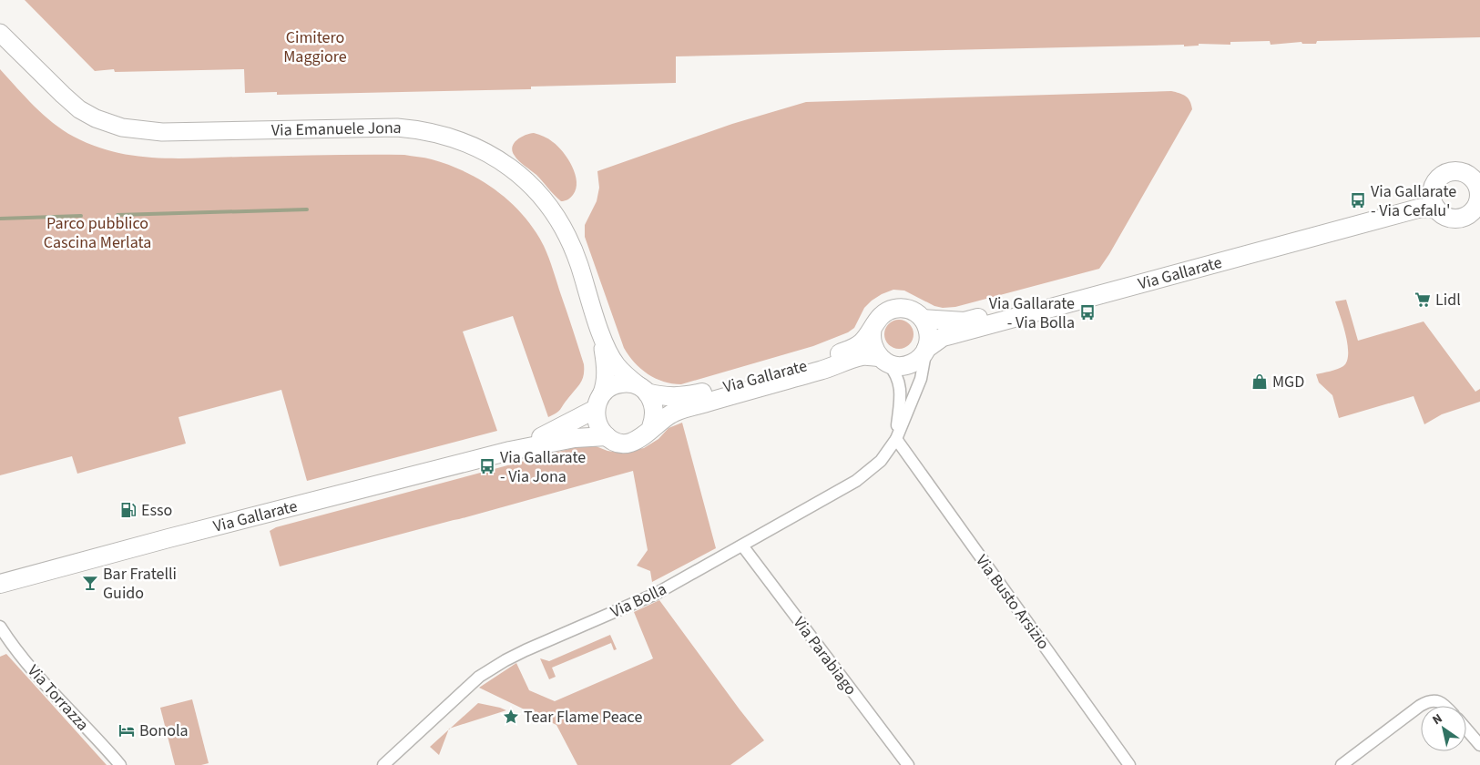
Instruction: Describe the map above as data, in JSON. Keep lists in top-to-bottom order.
{
  "streets": {
    "main road": ["Via Gallarate"],
    "street": [
      "Via Emanuele Jona",
      "Via Bolla",
      "Via Busto Arsizio",
      "Via Parabiago",
      "Via Torrazza"
    ]
  },
  "crossings": [
    ["Via Emanuele Jona", "Via Gallarate"],
    ["Via Gallarate", "Via Bolla"],
    ["Via Bolla", "Via Busto Arsizio"],
    ["Via Bolla", "Via Parabiago"]
  ],
  "parks": ["Cimitero Maggiore", "Parco pubblico Cascina Merlata"],
  "places": {
    "bus stop": ["Via Gallarate - Via Cefalu'", "Via Gallarate - Via Bolla", "Via Gallarate - Via Jona"],
    "supermarket": ["Lidl"],
    "shop": ["MGD"],
    "fuel station": ["Esso"],
    "bar": ["Bar Fratelli Guido"],
    "place": ["Tear Flame Peace"],
    "hotel": ["Bonola"]
  },
  "north": "top left"
}
